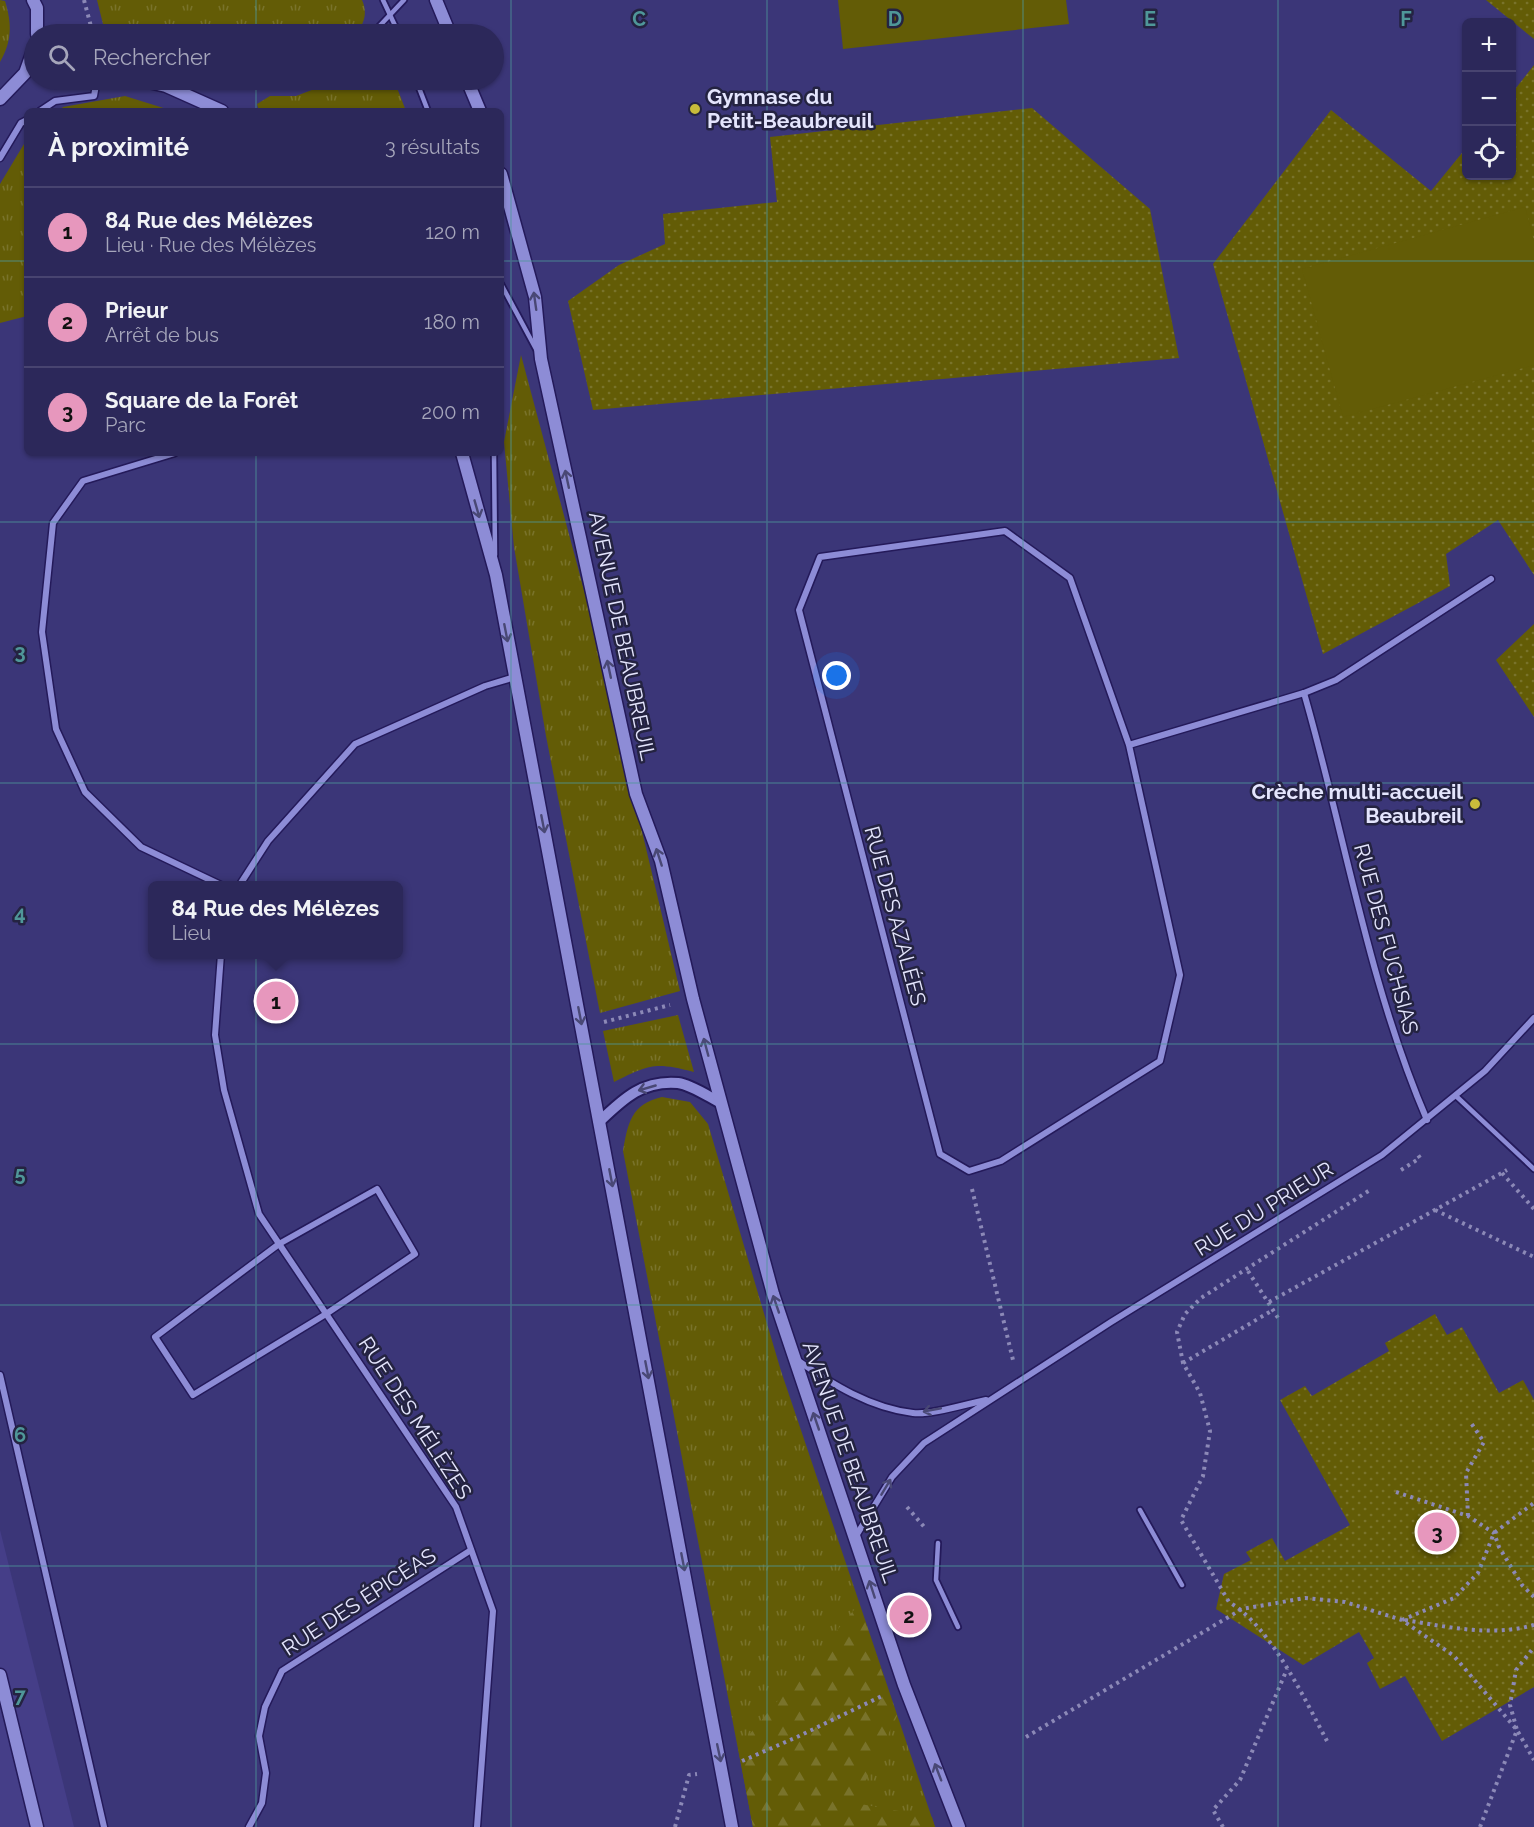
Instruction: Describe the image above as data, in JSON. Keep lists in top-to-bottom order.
{
  "streets": {
    "main road": ["AVENUE DE BEAUBREUIL"],
    "street": [
      "RUE DES AZALÉES",
      "RUE DES FUCHSIAS",
      "RUE DU PRIEUR",
      "RUE DES MÉLÈZES",
      "RUE DES ÉPICÉAS"
    ]
  },
  "crossings": [
    ["AVENUE DE BEAUBREUIL", "RUE DU PRIEUR"],
    ["RUE DES FUCHSIAS", "RUE DU PRIEUR"],
    ["RUE DES MÉLÈZES", "RUE DES ÉPICÉAS"]
  ],
  "one_way": ["AVENUE DE BEAUBREUIL"],
  "places": ["Gymnase du Petit-Beaubreuil", "Crèche multi-accueil Beaubreil"],
  "page": {
    "map_buttons": ["+", "−"],
    "search": "Rechercher",
    "heading": ["À proximité", "3 résultats"],
    "list": [
      {
        "mark": "1",
        "name": "84 Rue des Mélèzes",
        "note": "Lieu · Rue des Mélèzes",
        "value": "120 m"
      },
      {
        "mark": "2",
        "name": "Prieur",
        "note": "Arrêt de bus",
        "value": "180 m"
      },
      {
        "mark": "3",
        "name": "Square de la Forêt",
        "note": "Parc",
        "value": "200 m"
      }
    ],
    "popup": ["84 Rue des Mélèzes", "Lieu"],
    "pins": ["1", "3", "2"]
  },
  "grid": {
    "columns": [
      "C",
      "D",
      "E",
      "F"
    ],
    "rows": [
      "3",
      "4",
      "5",
      "6",
      "7"
    ]
  }
}
